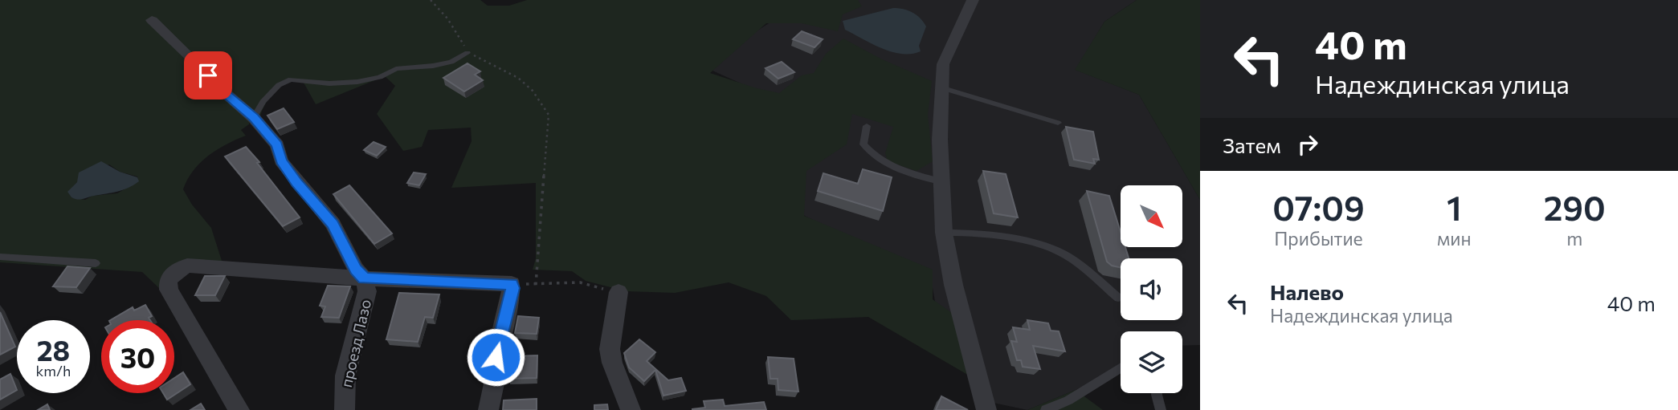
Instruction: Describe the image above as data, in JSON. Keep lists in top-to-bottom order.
{
  "streets": {
    "street": ["проезд Лазо"]
  },
  "north": "bottom right",
  "page": {
    "turn": ["40 m", "Надеждинская улица"],
    "then": "Затем",
    "eta": [
      "07:09",
      "Прибытие",
      "1",
      "мин",
      "290",
      "m"
    ],
    "list": [
      {
        "name": "Налево",
        "note": "Надеждинская улица",
        "value": "40 m"
      }
    ],
    "speed": "28 km/h",
    "limit": "30"
  }
}
